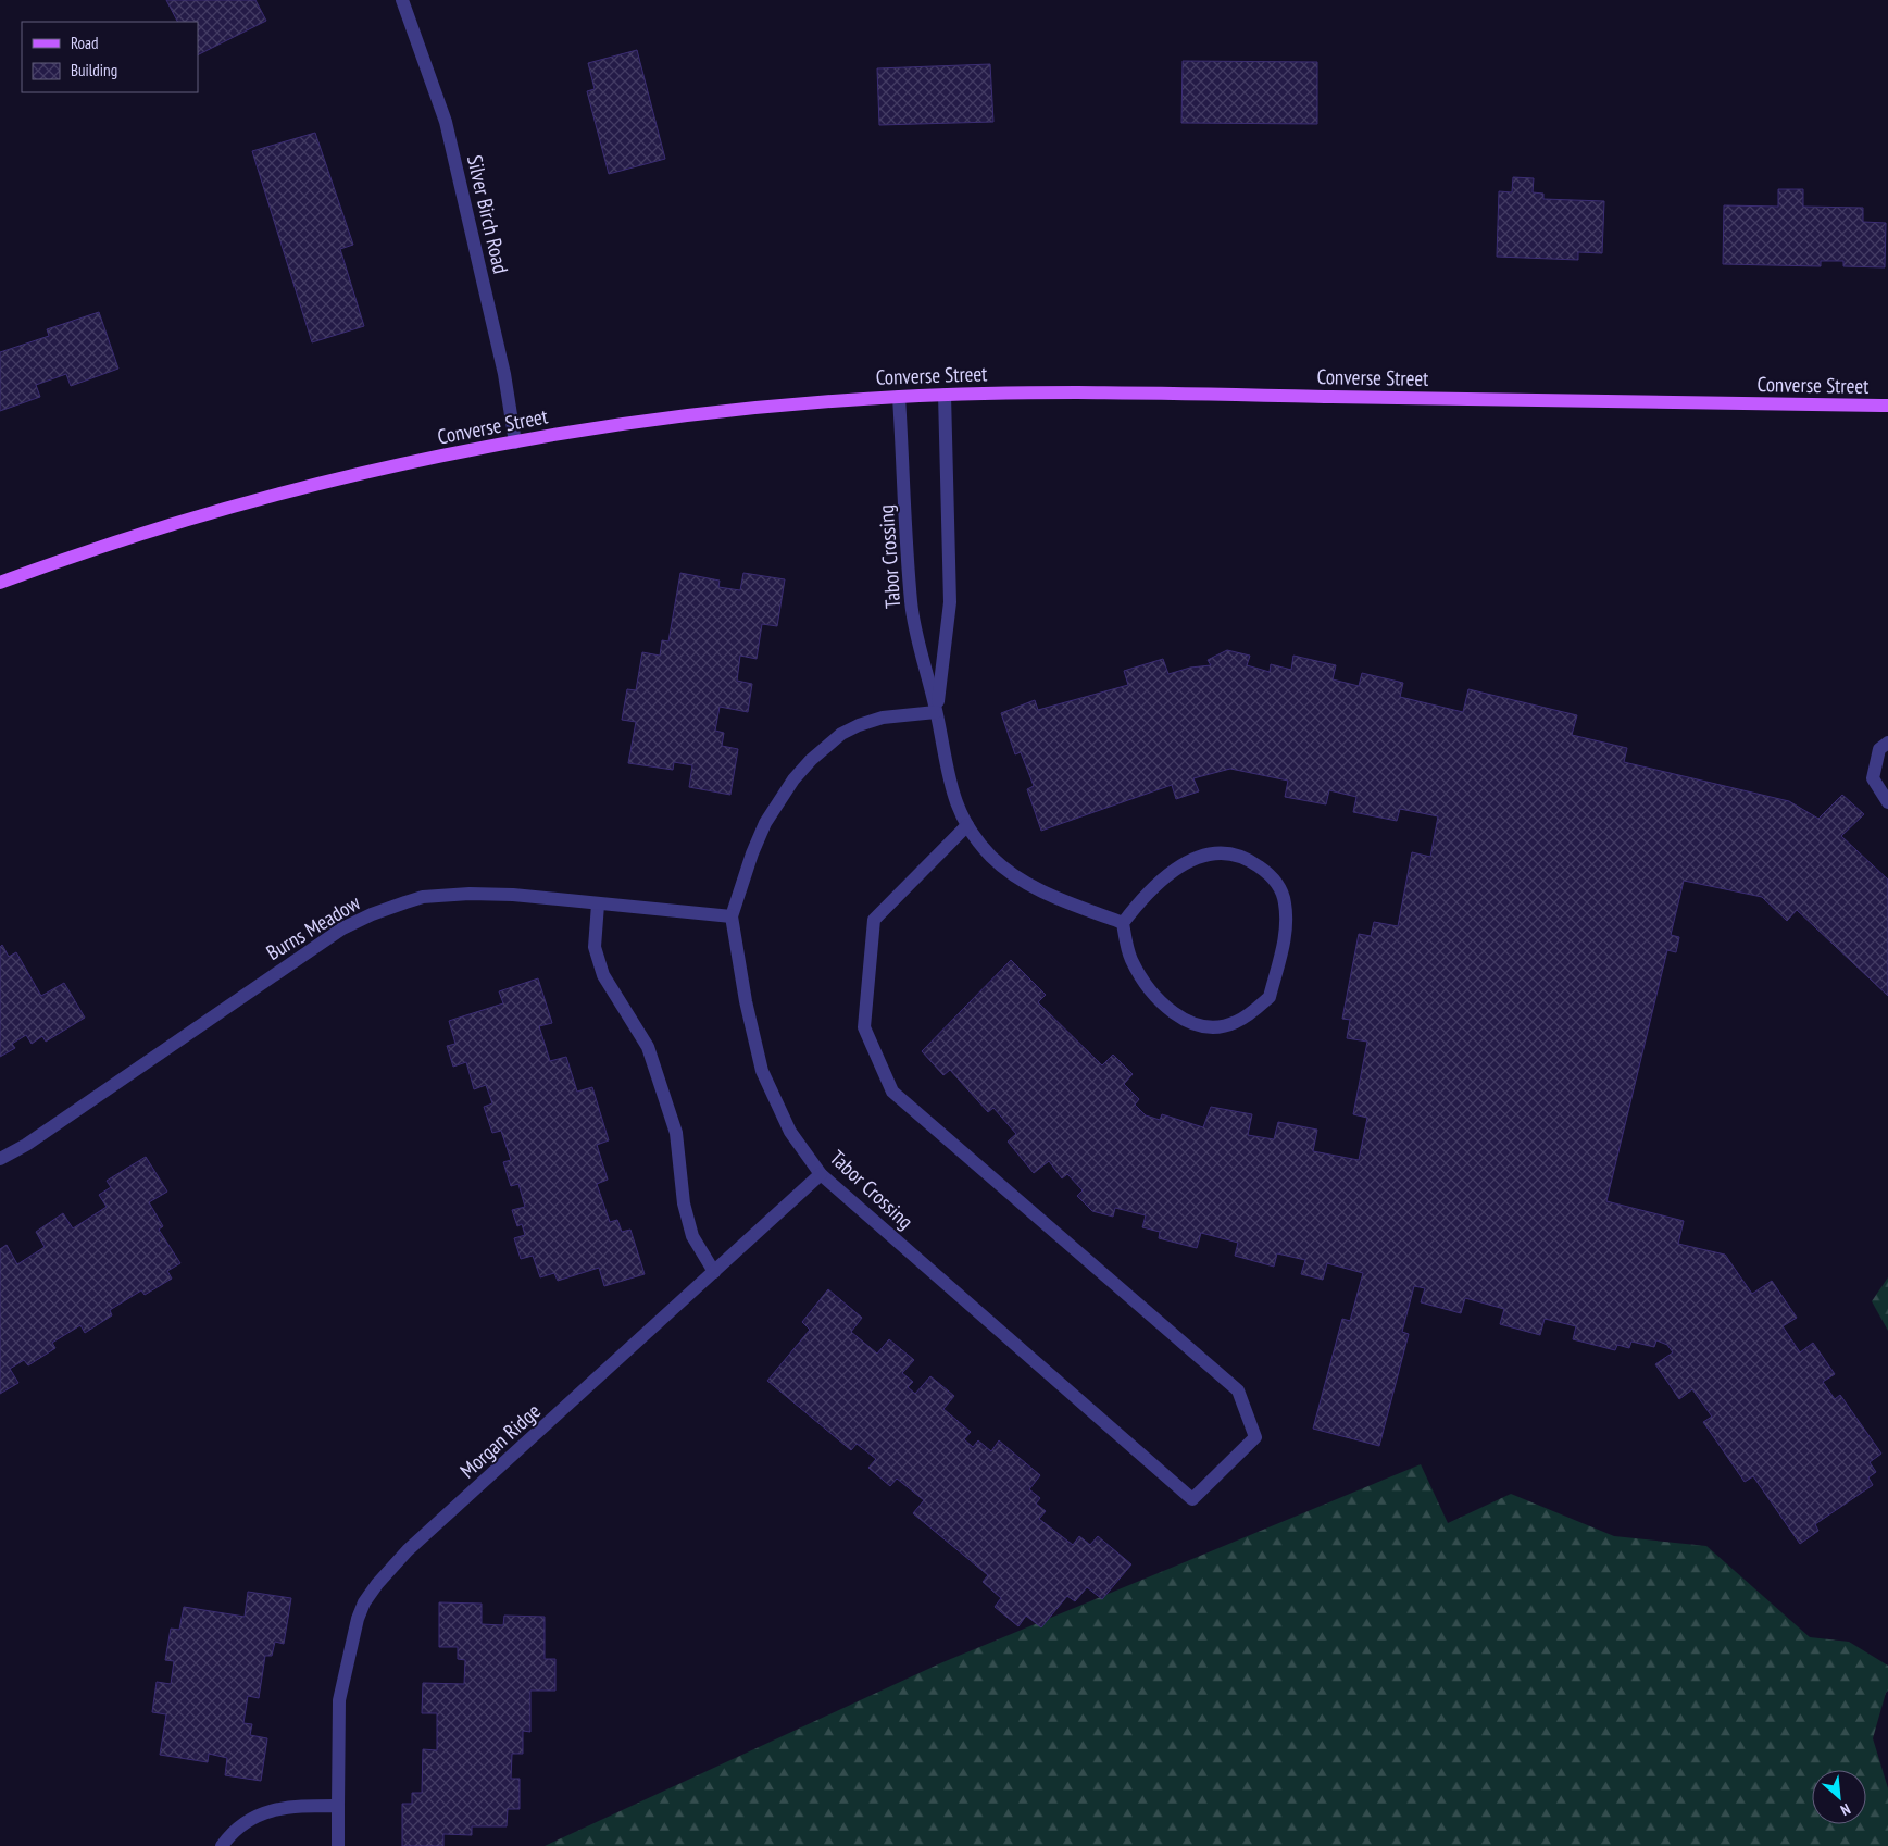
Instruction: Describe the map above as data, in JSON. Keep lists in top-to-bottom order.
{
  "streets": {
    "main road": ["Converse Street"],
    "street": [
      "Silver Birch Road",
      "Tabor Crossing",
      "Burns Meadow",
      "Morgan Ridge"
    ]
  },
  "crossings": [
    ["Silver Birch Road", "Converse Street"],
    ["Converse Street", "Tabor Crossing"],
    ["Tabor Crossing", "Burns Meadow"],
    ["Tabor Crossing", "Morgan Ridge"]
  ],
  "legend": ["Road", "Building"],
  "north": "bottom right"
}
